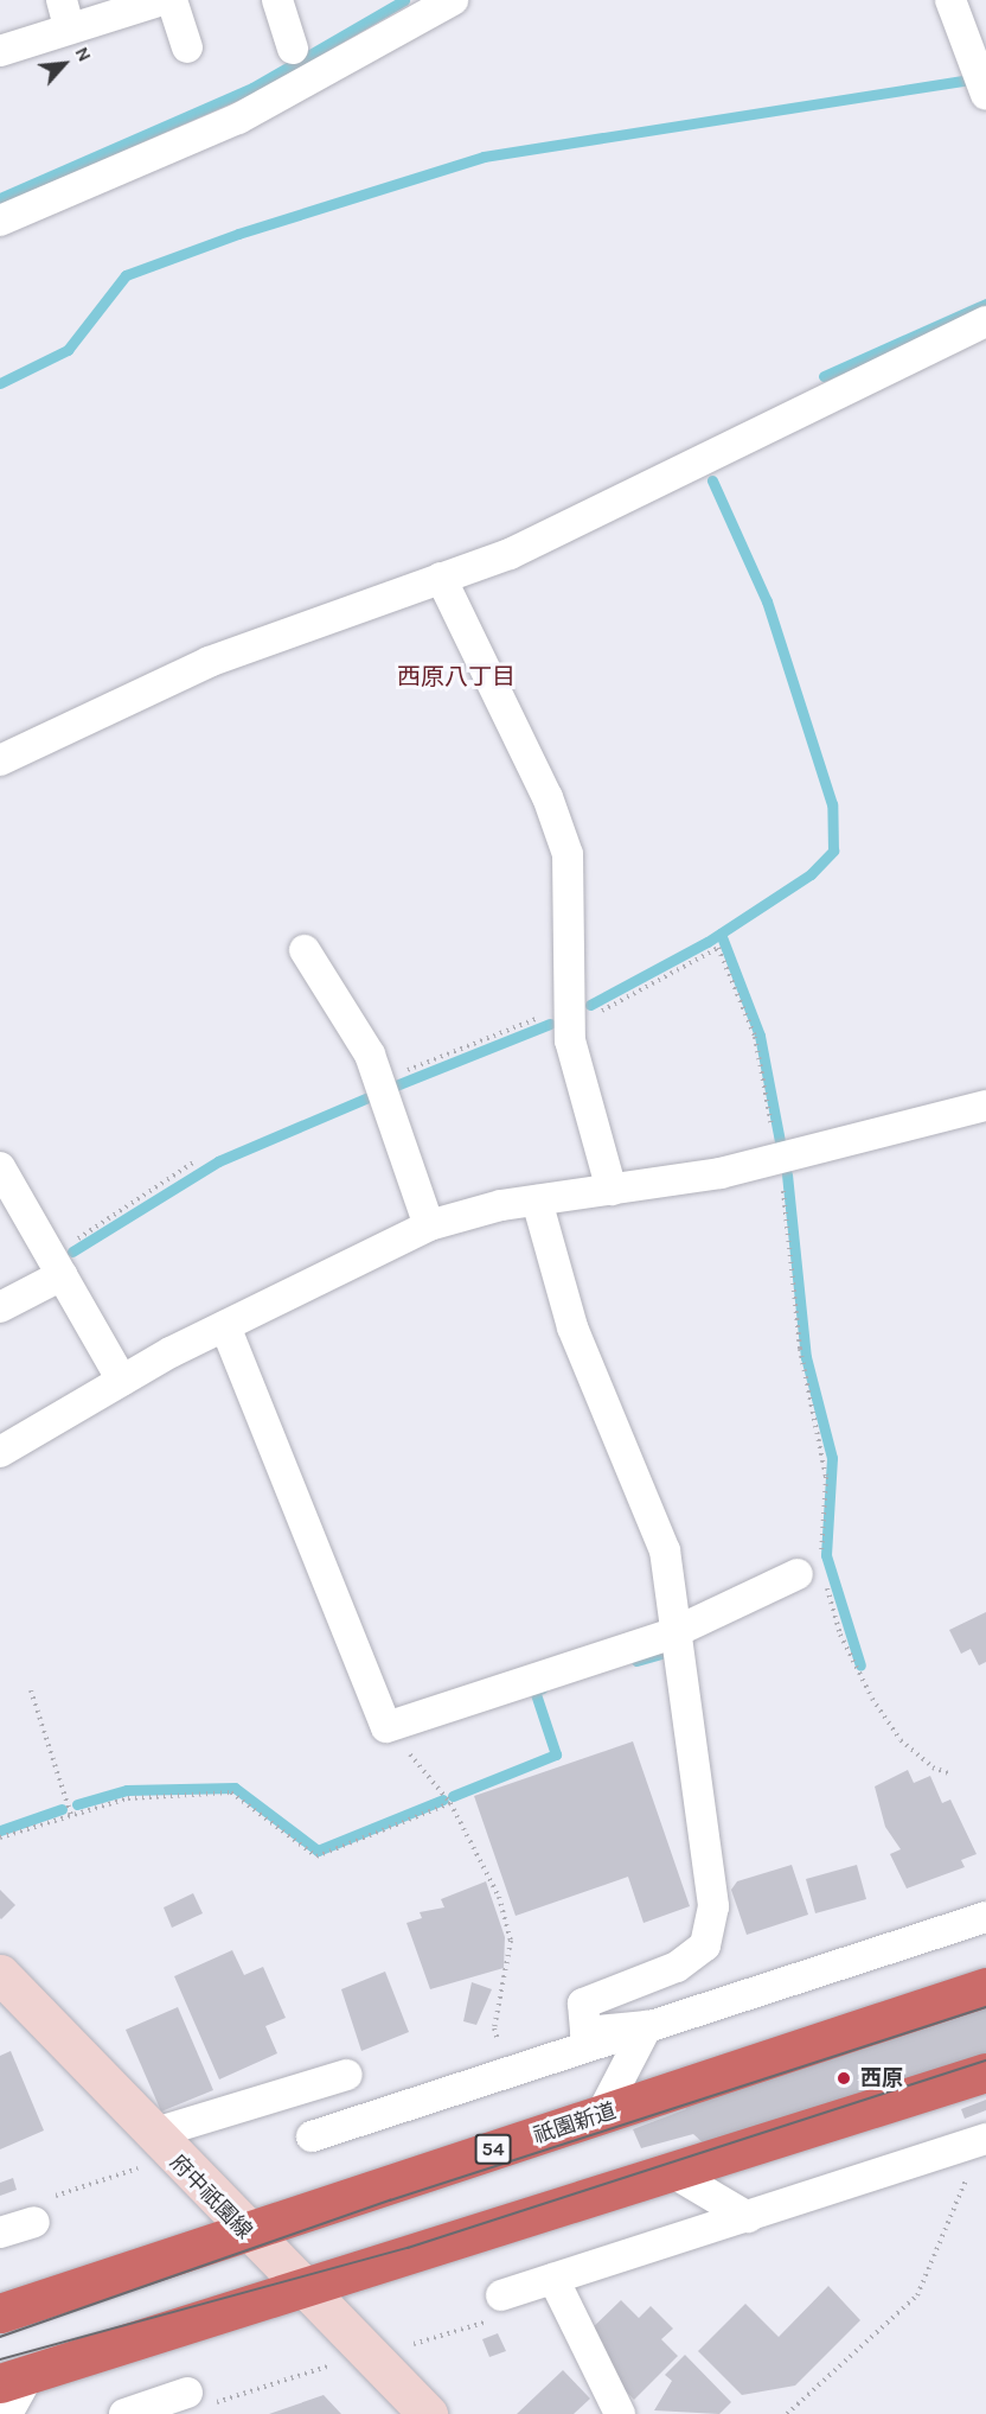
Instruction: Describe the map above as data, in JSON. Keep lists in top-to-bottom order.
{
  "streets": {
    "highway": ["祇園新道", "54"],
    "main road": ["府中祇園線"]
  },
  "crossings": [
    ["祇園新道", "府中祇園線"]
  ],
  "districts": ["西原八丁目"],
  "places": ["西原"],
  "north": "top right"
}
